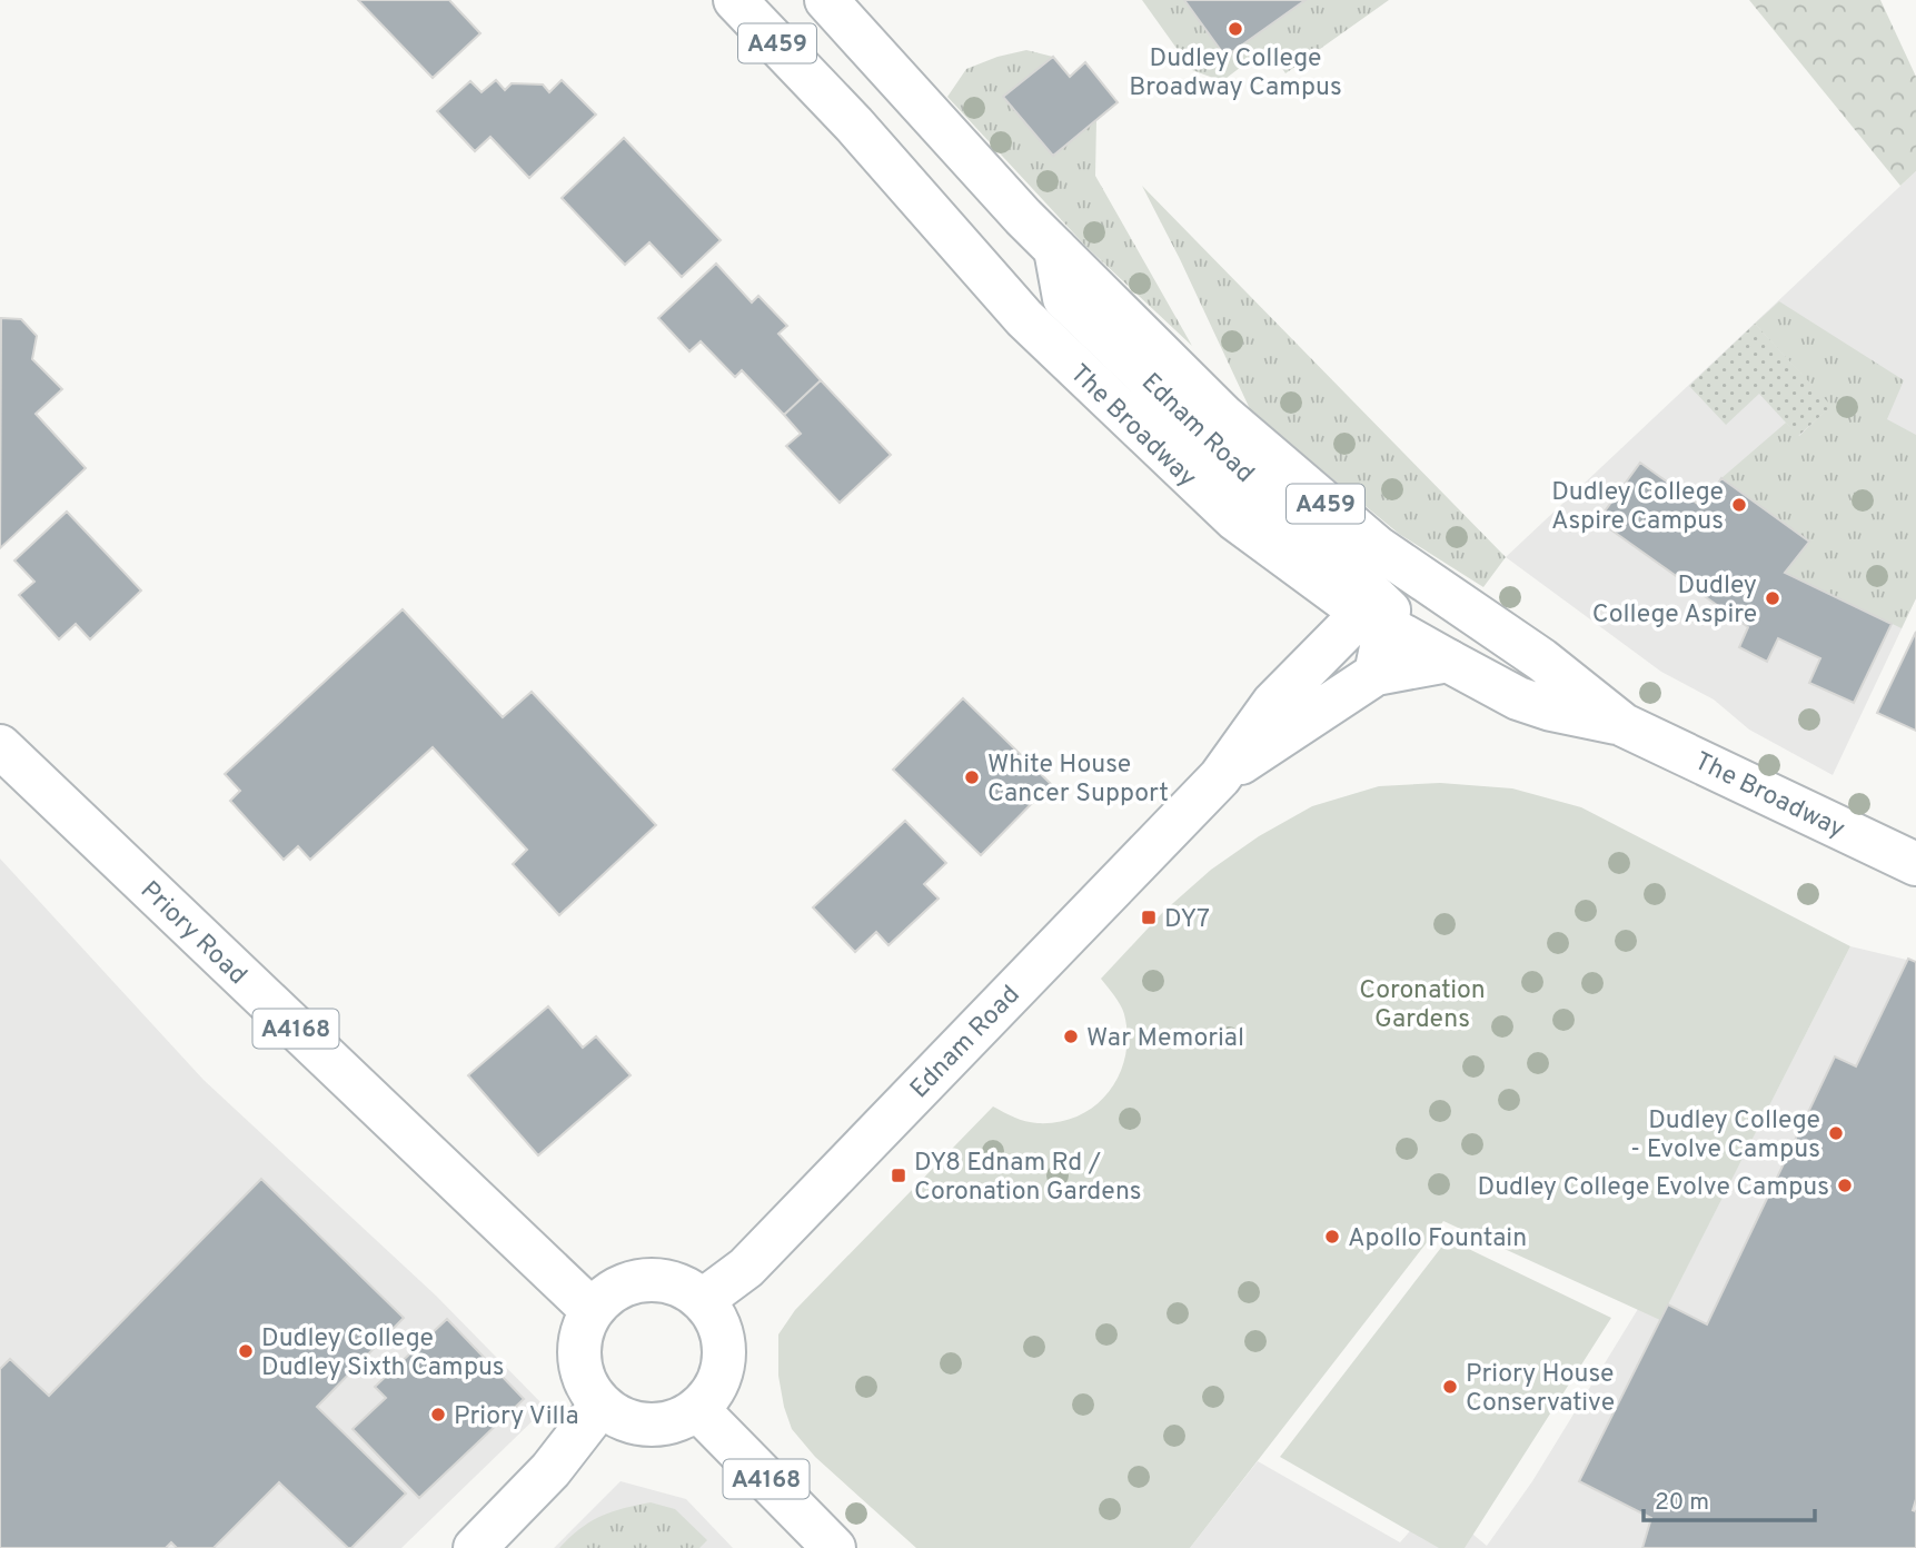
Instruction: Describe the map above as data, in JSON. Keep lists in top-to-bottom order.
{
  "streets": {
    "main road": [
      "A459",
      "The Broadway",
      "Ednam Road",
      "Priory Road",
      "A4168"
    ]
  },
  "crossings": [
    ["The Broadway", "Ednam Road"],
    ["Ednam Road", "Priory Road"],
    ["Ednam Road", "A4168"],
    ["Priory Road", "A4168"]
  ],
  "parks": ["Coronation Gardens"],
  "places": {
    "other": [
      "Dudley College Broadway Campus",
      "Dudley College Aspire Campus",
      "Dudley College Aspire",
      "White House Cancer Support",
      "War Memorial",
      "Dudley College - Evolve Campus",
      "Dudley College Evolve Campus",
      "Apollo Fountain",
      "Dudley College Dudley Sixth Campus",
      "Priory House Conservative",
      "Priory Villa"
    ],
    "transit": ["DY7", "DY8 Ednam Rd / Coronation Gardens"]
  },
  "scale_bar": "20 m"
}
